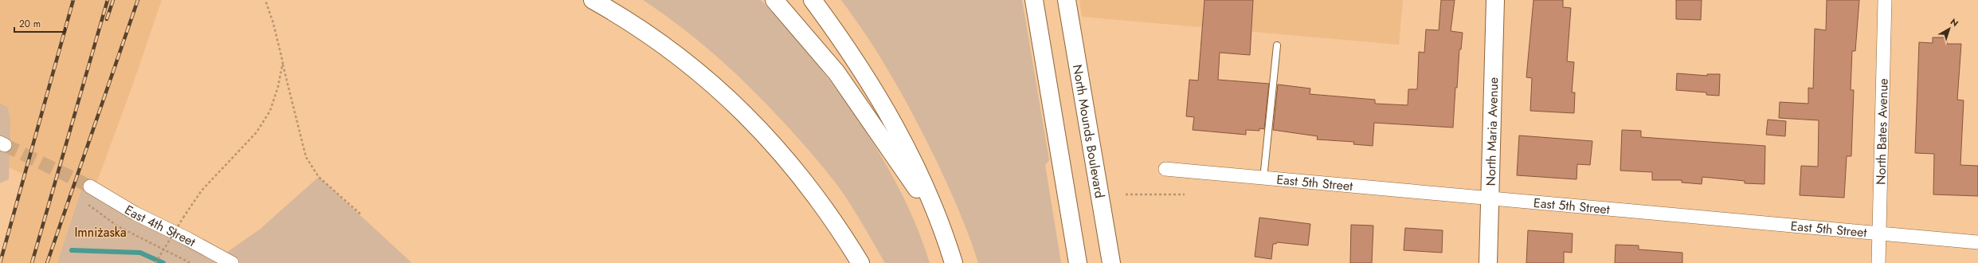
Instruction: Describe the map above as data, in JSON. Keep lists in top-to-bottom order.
{
  "streets": {
    "main road": ["North Mounds Boulevard", "North Maria Avenue"],
    "street": ["North Bates Avenue", "East 5th Street", "East 4th Street"]
  },
  "crossings": [
    ["North Maria Avenue", "East 5th Street"],
    ["North Bates Avenue", "East 5th Street"]
  ],
  "parks": ["Imniżaska"],
  "scale_bar": "20 m",
  "north": "top right"
}
